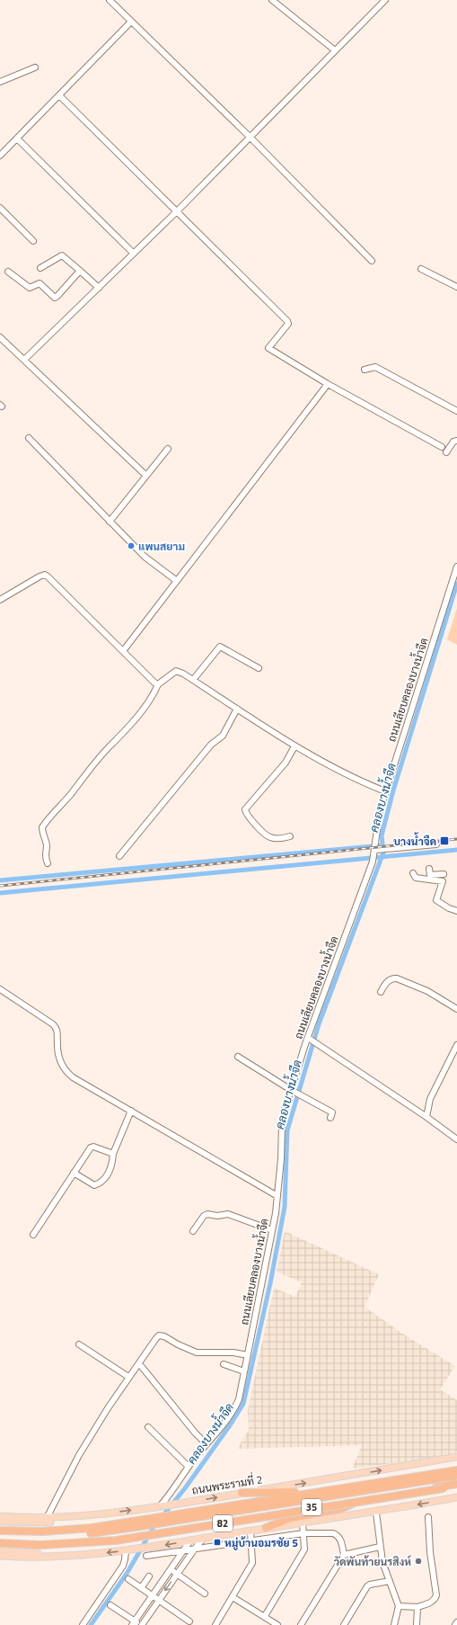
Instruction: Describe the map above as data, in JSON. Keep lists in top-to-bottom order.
{
  "streets": {
    "highway": ["ถนนพระรามที่ 2", "35", "82"],
    "street": ["ถนนเลียบคลองบางน้ำจืด"]
  },
  "crossings": [
    ["ถนนเลียบคลองบางน้ำจืด", "ถนนพระรามที่ 2"],
    ["ถนนพระรามที่ 2", "82"],
    ["35", "82"]
  ],
  "water": ["คลองบางน้ำจืด"],
  "places": {
    "other": ["แพนสยาม", "วัดพันท้ายนรสิงห์"],
    "transit": ["บางน้ำจืด", "หมู่บ้านอมรชัย 5"]
  }
}
